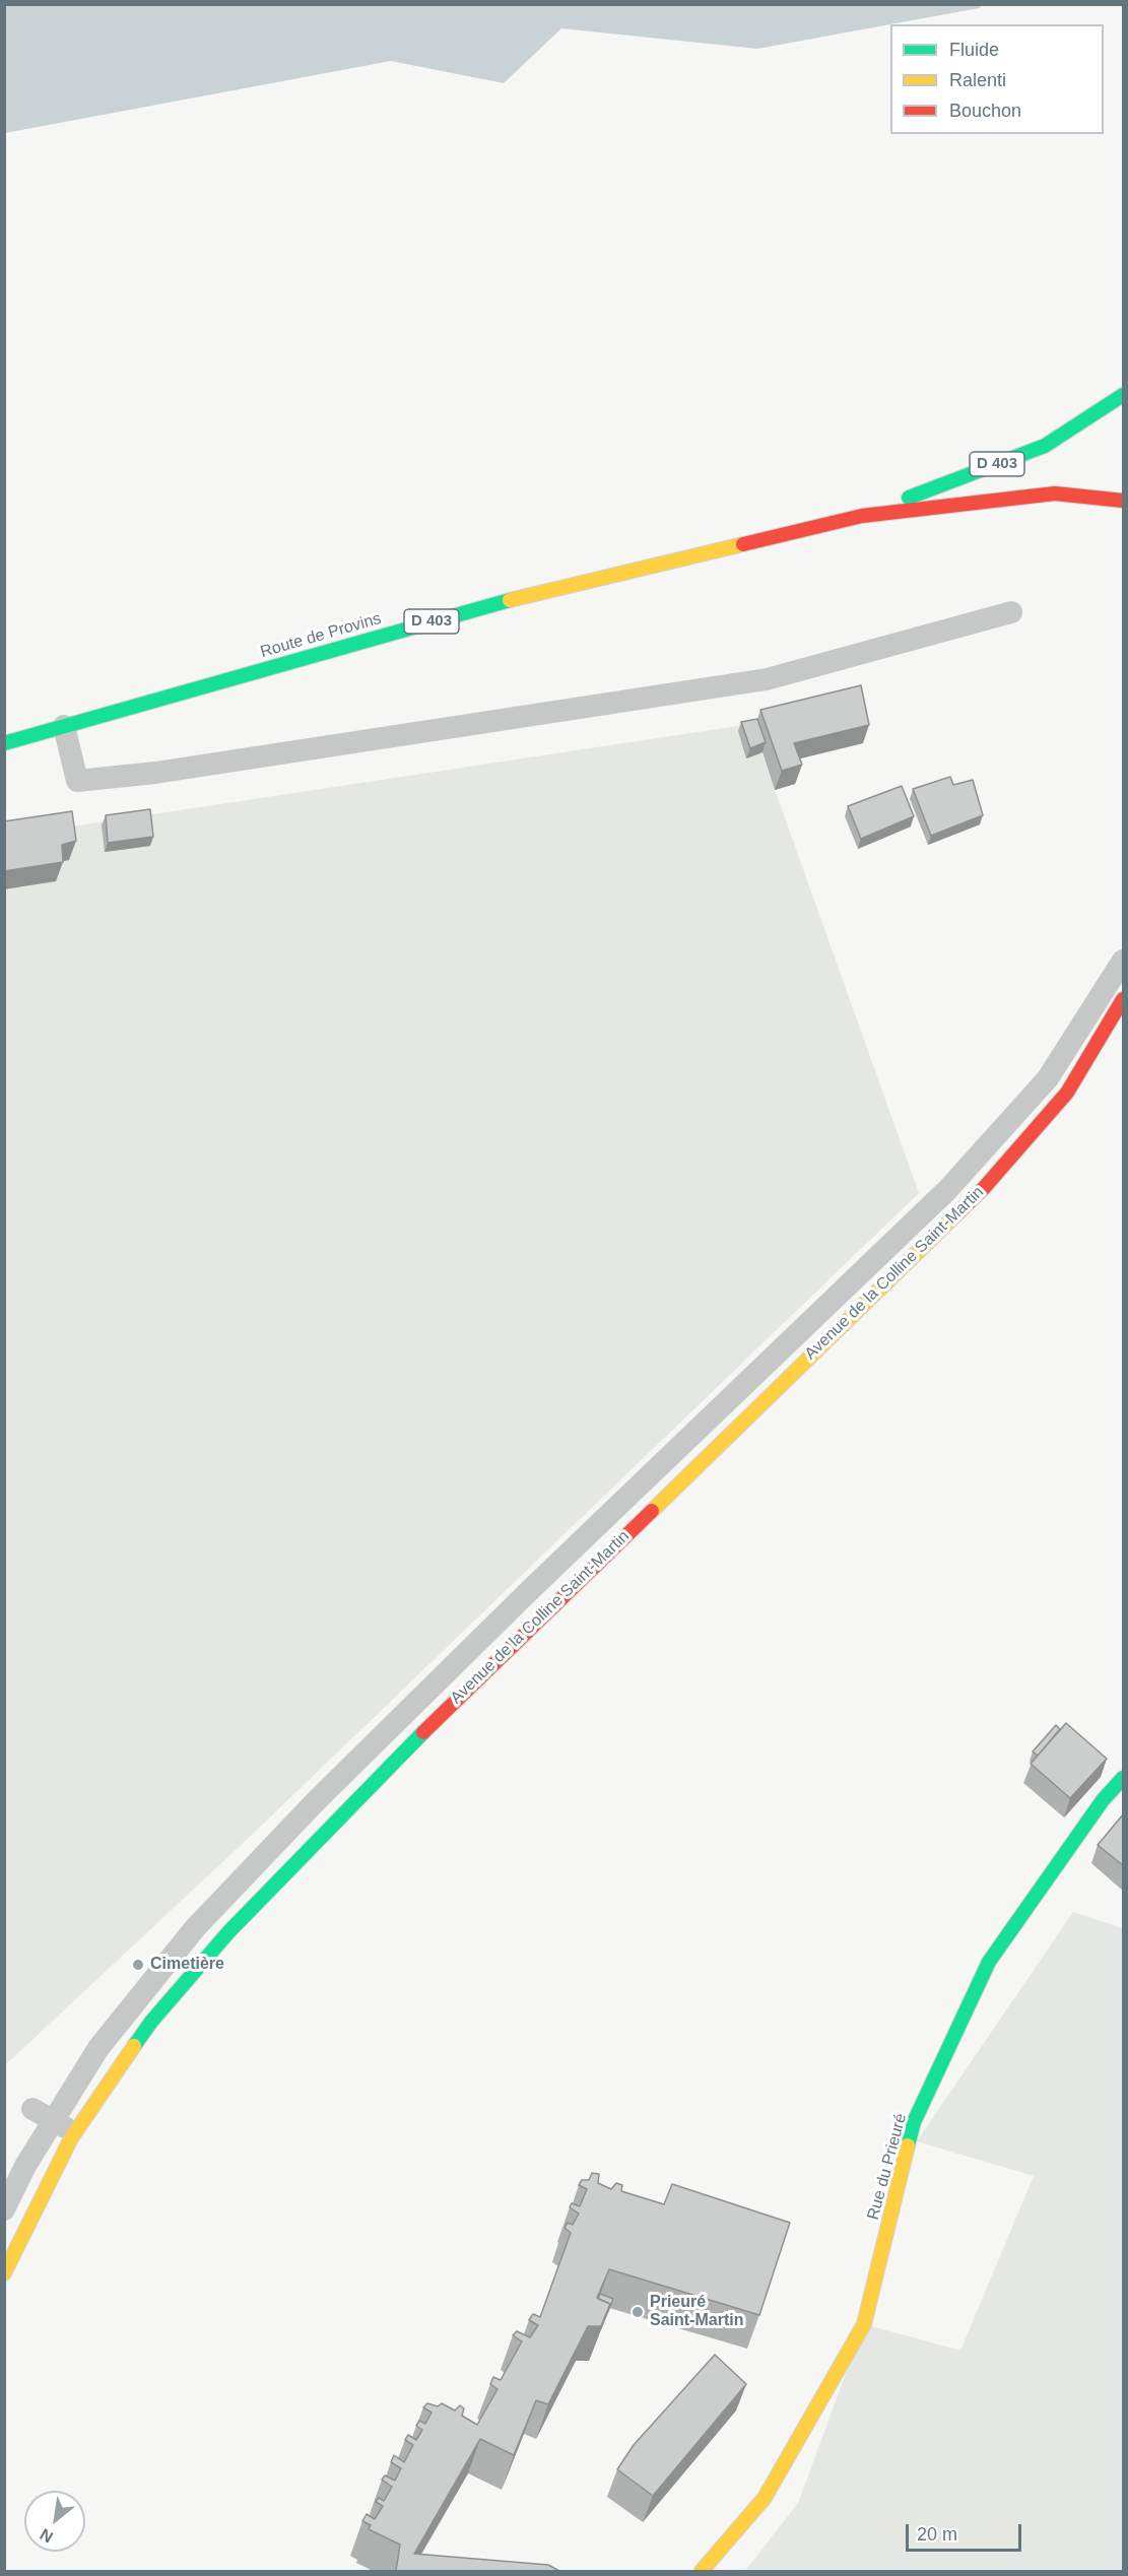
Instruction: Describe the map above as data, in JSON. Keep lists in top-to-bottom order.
{
  "streets": {
    "street": [
      "D 403",
      "Route de Provins",
      "Avenue de la Colline Saint-Martin",
      "Rue du Prieuré"
    ]
  },
  "crossings": [
    ["D 403", "Route de Provins"]
  ],
  "places": ["Cimetière", "Prieuré Saint-Martin"],
  "legend": ["Fluide", "Ralenti", "Bouchon"],
  "scale_bar": "20 m",
  "north": "bottom left"
}
